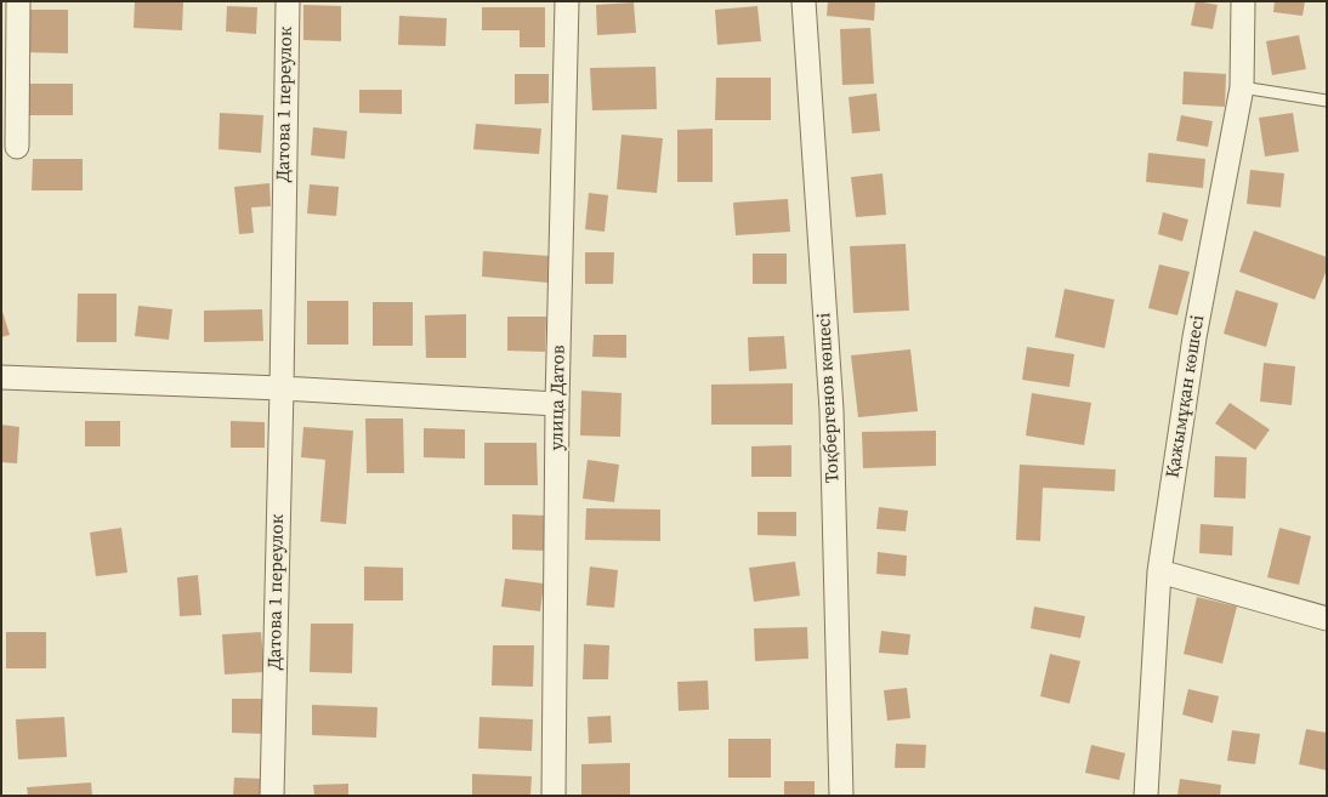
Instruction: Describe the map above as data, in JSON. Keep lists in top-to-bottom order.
{
  "streets": {
    "street": [
      "Датова 1 переулок",
      "Қажымұқан көшесі",
      "улица Датов",
      "Тоқбергенов көшесі"
    ]
  }
}
